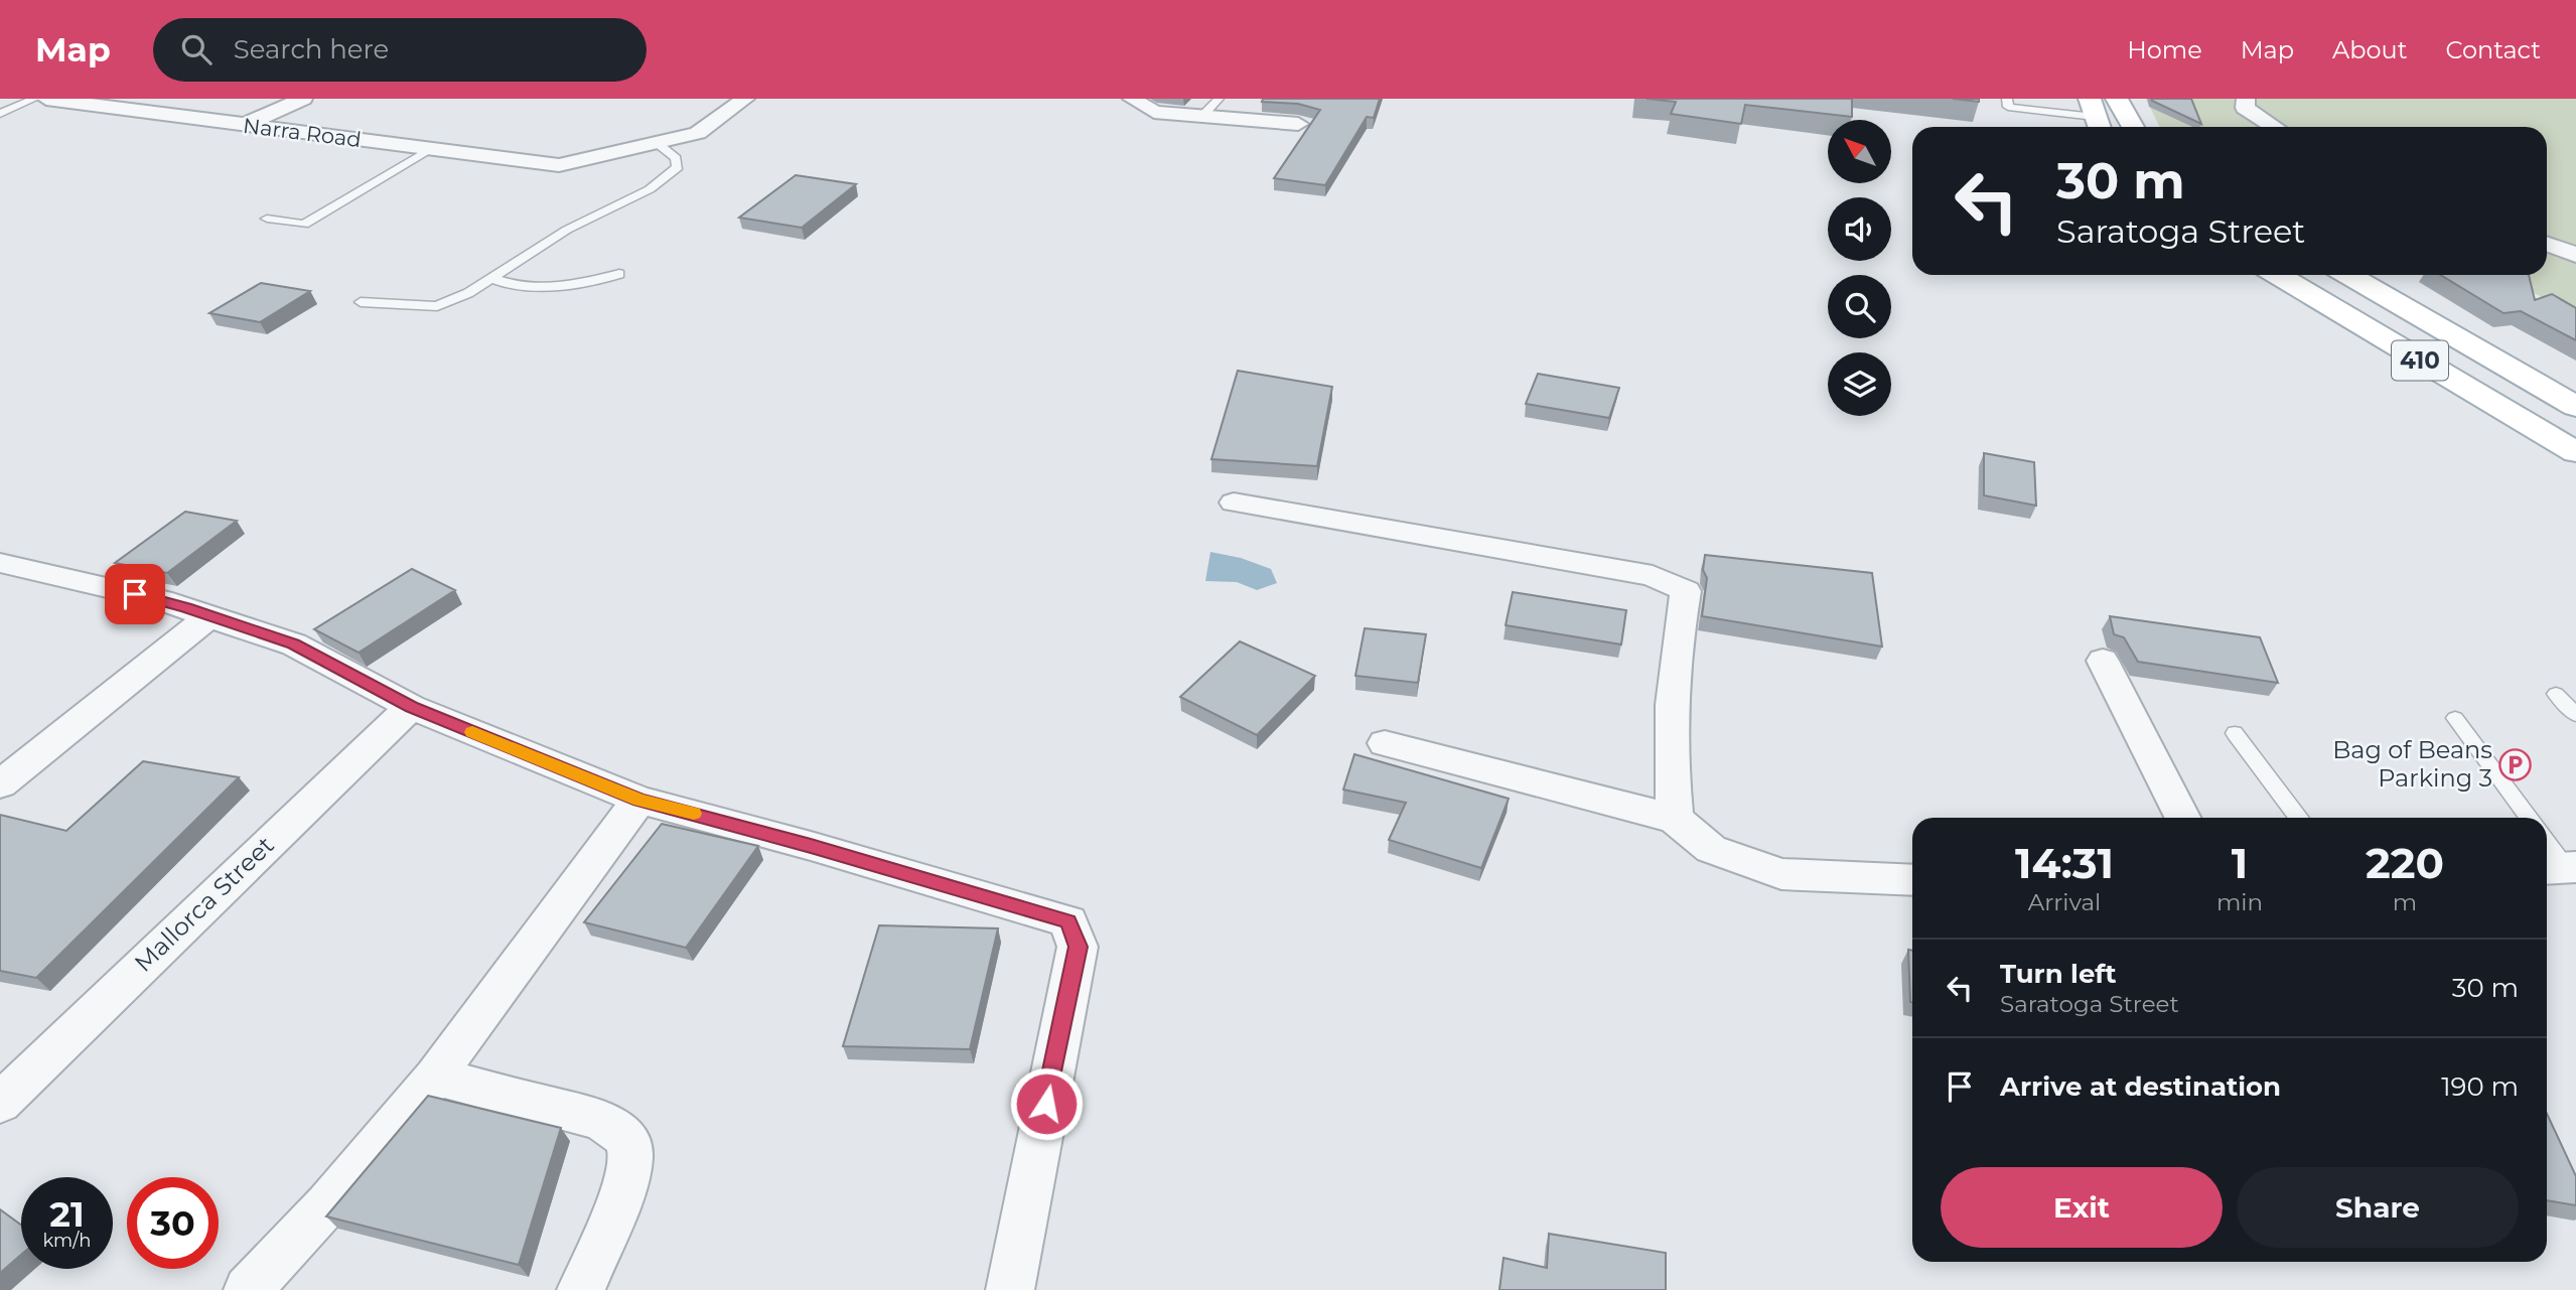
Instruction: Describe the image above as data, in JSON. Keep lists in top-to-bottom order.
{
  "streets": {
    "main road": ["410"],
    "street": ["Narra Road", "Mallorca Street"]
  },
  "places": {
    "parking": ["Bag of Beans Parking 3"]
  },
  "north": "top left",
  "page": {
    "header": "Map",
    "search": "Search here",
    "nav": [
      "Home",
      "Map",
      "About",
      "Contact"
    ],
    "turn": ["30 m", "Saratoga Street"],
    "eta": [
      "14:31",
      "Arrival",
      "1",
      "min",
      "220",
      "m"
    ],
    "list": [
      {
        "name": "Turn left",
        "note": "Saratoga Street",
        "value": "30 m"
      },
      {
        "name": "Arrive at destination",
        "value": "190 m"
      }
    ],
    "buttons": ["Exit", "Share"],
    "speed": "21 km/h",
    "limit": "30"
  }
}
